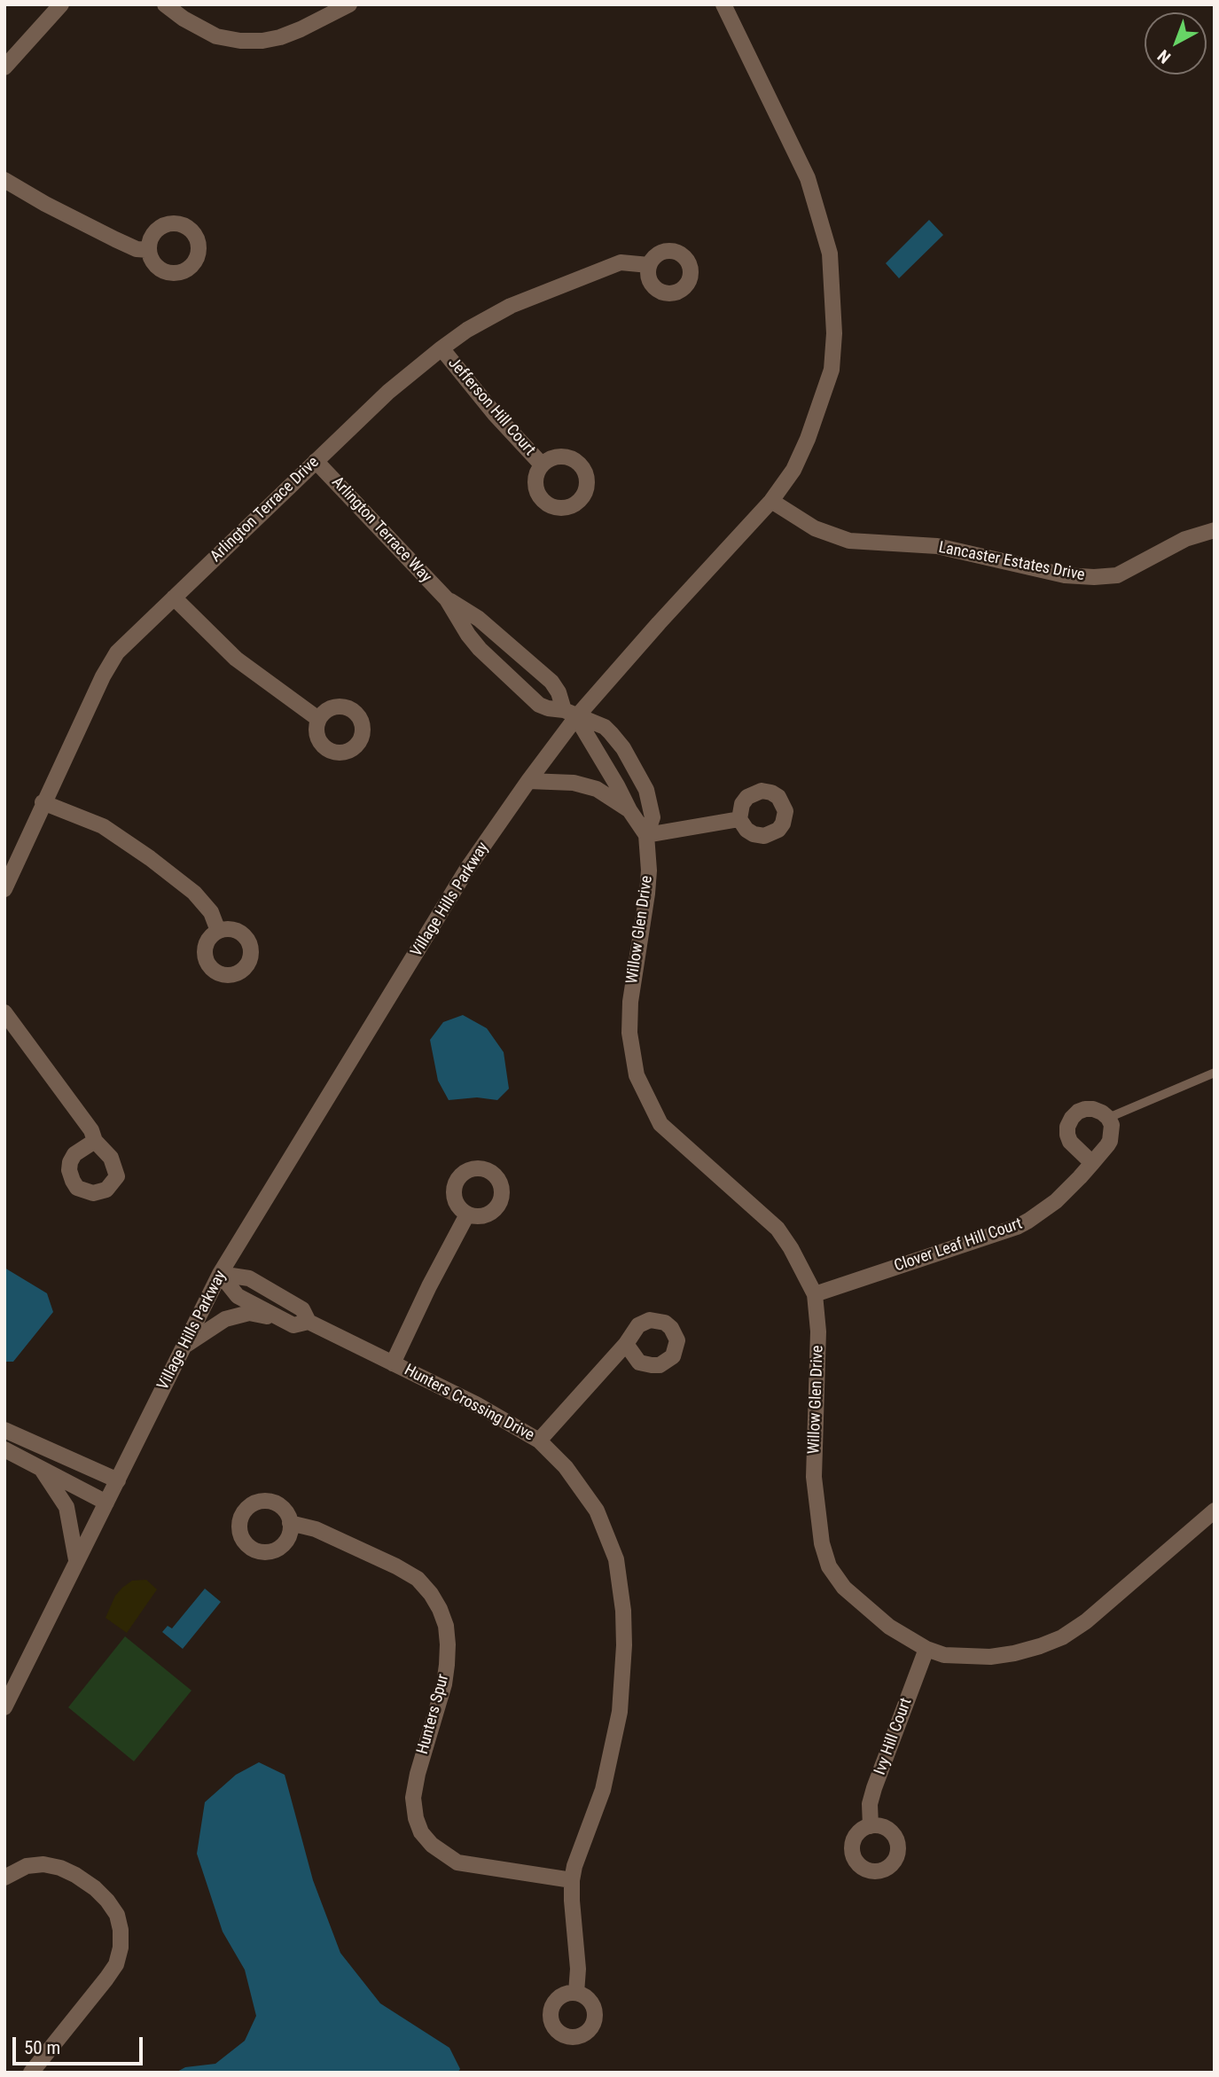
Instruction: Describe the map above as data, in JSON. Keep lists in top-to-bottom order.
{
  "streets": {
    "street": [
      "Jefferson Hill Court",
      "Arlington Terrace Drive",
      "Arlington Terrace Way",
      "Lancaster Estates Drive",
      "Village Hills Parkway",
      "Willow Glen Drive",
      "Clover Leaf Hill Court",
      "Hunters Crossing Drive",
      "Hunters Spur",
      "Ivy Hill Court"
    ]
  },
  "crossings": [
    ["Jefferson Hill Court", "Arlington Terrace Drive"],
    ["Arlington Terrace Drive", "Arlington Terrace Way"],
    ["Arlington Terrace Way", "Village Hills Parkway"],
    ["Arlington Terrace Way", "Willow Glen Drive"],
    ["Lancaster Estates Drive", "Village Hills Parkway"],
    ["Village Hills Parkway", "Willow Glen Drive"],
    ["Village Hills Parkway", "Hunters Crossing Drive"],
    ["Willow Glen Drive", "Clover Leaf Hill Court"],
    ["Willow Glen Drive", "Ivy Hill Court"],
    ["Hunters Crossing Drive", "Hunters Spur"]
  ],
  "scale_bar": "50 m",
  "north": "bottom left"
}
